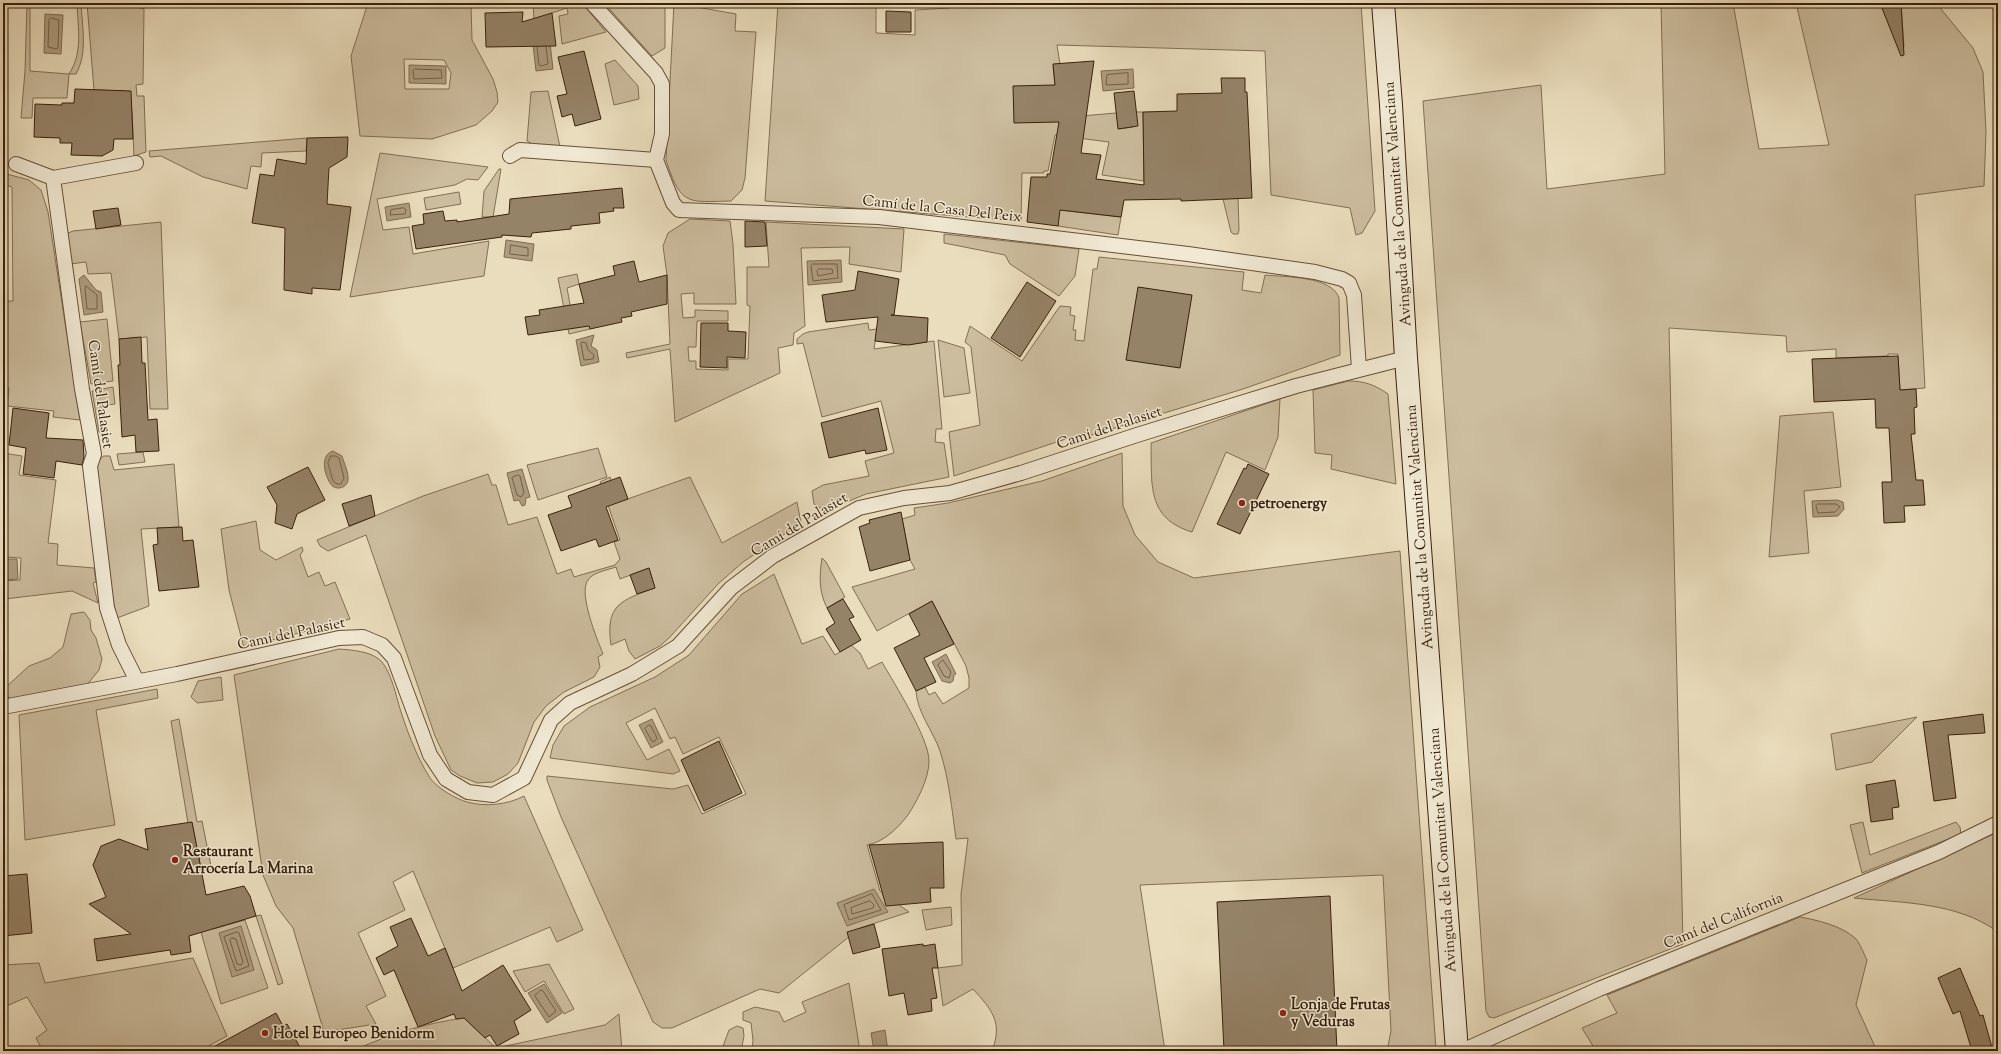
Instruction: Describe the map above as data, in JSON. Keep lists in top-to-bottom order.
{
  "streets": {
    "main road": ["Avinguda de la Comunitat Valenciana"],
    "lane": ["Camí de la Casa Del Peix", "Camí del Palasiet", "Camí del California"]
  },
  "crossings": [
    ["Avinguda de la Comunitat Valenciana", "Camí del Palasiet"],
    ["Camí de la Casa Del Peix", "Camí del Palasiet"]
  ],
  "places": [
    "petroenergy",
    "Restaurant Arrocería La Marina",
    "Lonja de Frutas y Veduras",
    "Hotel Europeo Benidorm"
  ]
}
